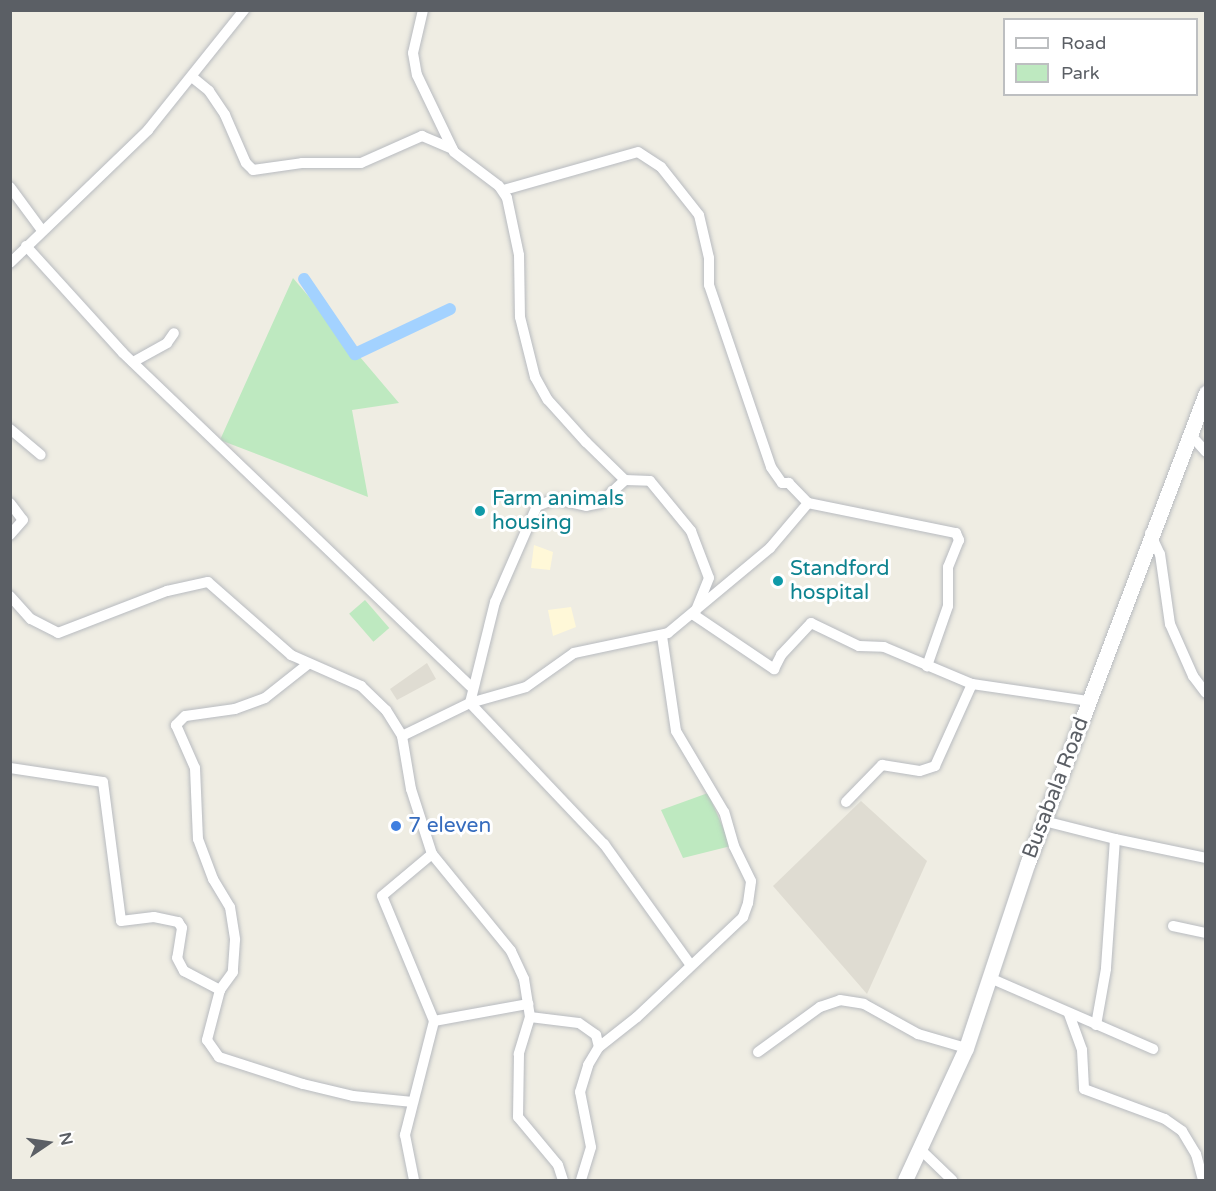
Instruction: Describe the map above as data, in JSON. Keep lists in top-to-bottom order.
{
  "streets": {
    "street": ["Busabala Road"]
  },
  "places": ["Farm animals housing", "Standford hospital", "7 eleven"],
  "legend": ["Road", "Park"],
  "north": "right"
}
